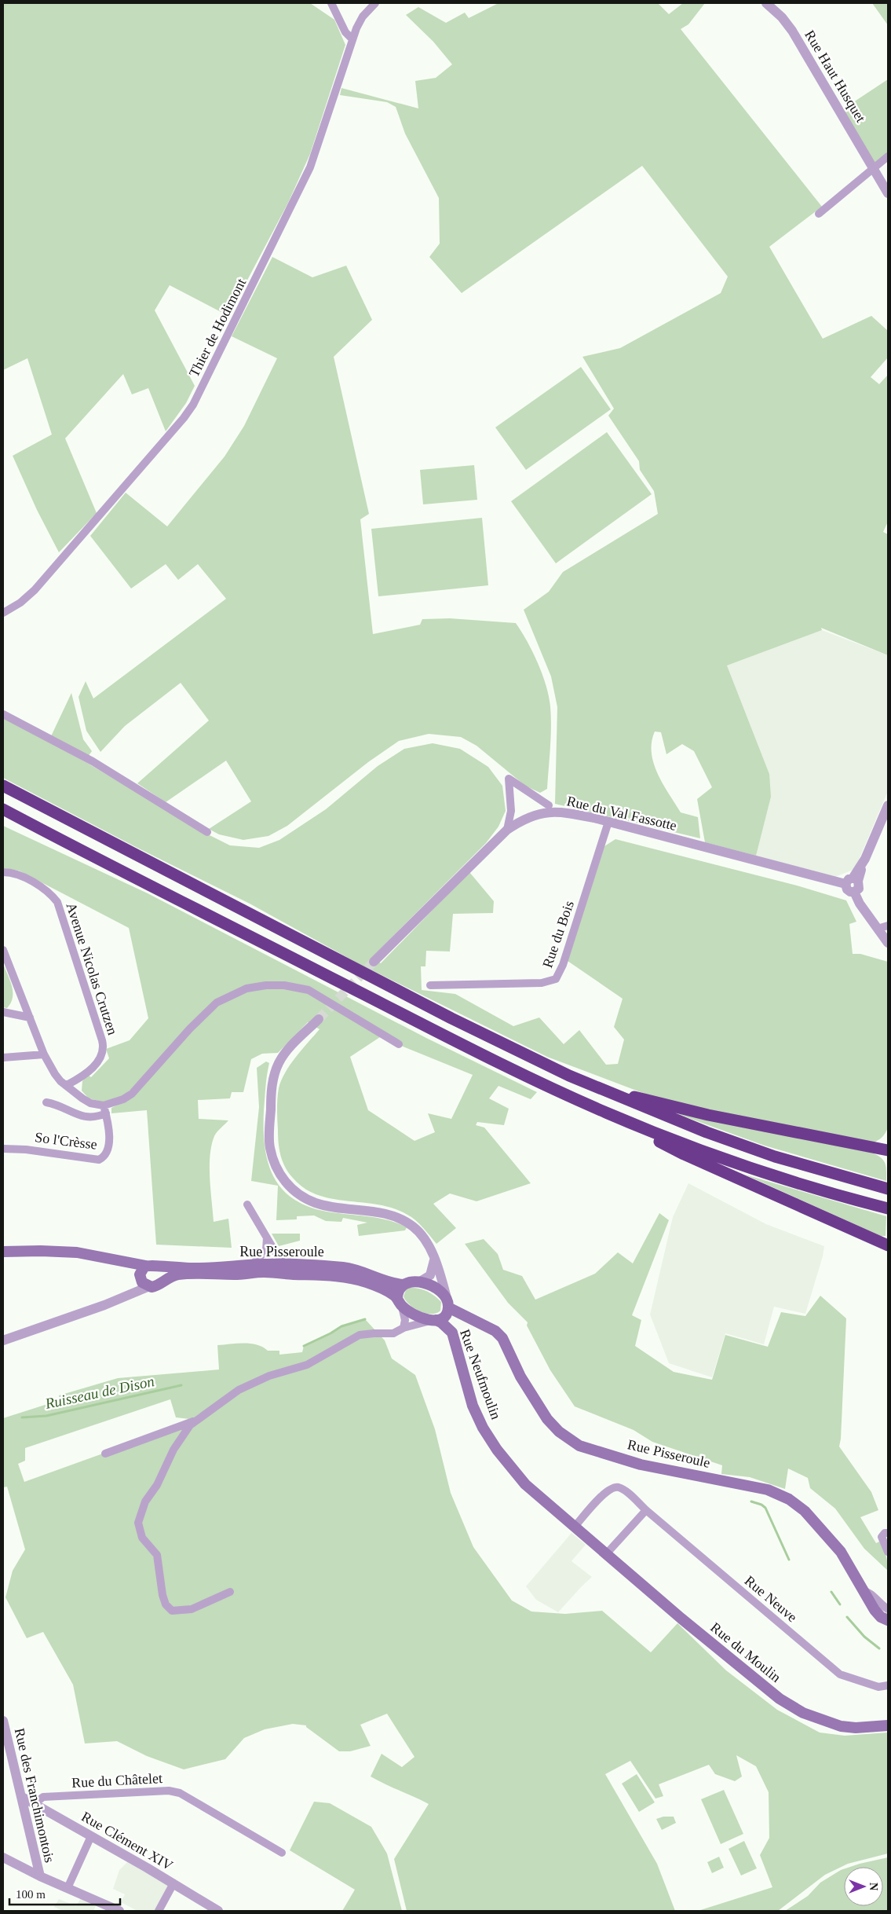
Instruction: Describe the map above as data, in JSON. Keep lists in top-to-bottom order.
{
  "streets": {
    "main road": ["Rue Pisseroule", "Rue Neufmoulin", "Rue du Moulin"],
    "street": [
      "Rue Haut Husquet",
      "Thier de Hodimont",
      "Rue du Val Fassotte",
      "Rue du Bois",
      "Avenue Nicolas Crutzen",
      "So l'Crèsse",
      "Rue Neuve",
      "Rue du Châtelet",
      "Rue des Franchimontois",
      "Rue Clément XIV"
    ]
  },
  "crossings": [
    ["Rue du Val Fassotte", "Rue du Bois"],
    ["Rue Pisseroule", "Rue Neufmoulin"],
    ["Rue Neufmoulin", "Rue Neuve"],
    ["Rue Neufmoulin", "Rue du Moulin"],
    ["Rue du Châtelet", "Rue Clément XIV"],
    ["Rue des Franchimontois", "Rue Clément XIV"]
  ],
  "water": ["Ruisseau de Dison"],
  "scale_bar": "100 m",
  "north": "right"
}
